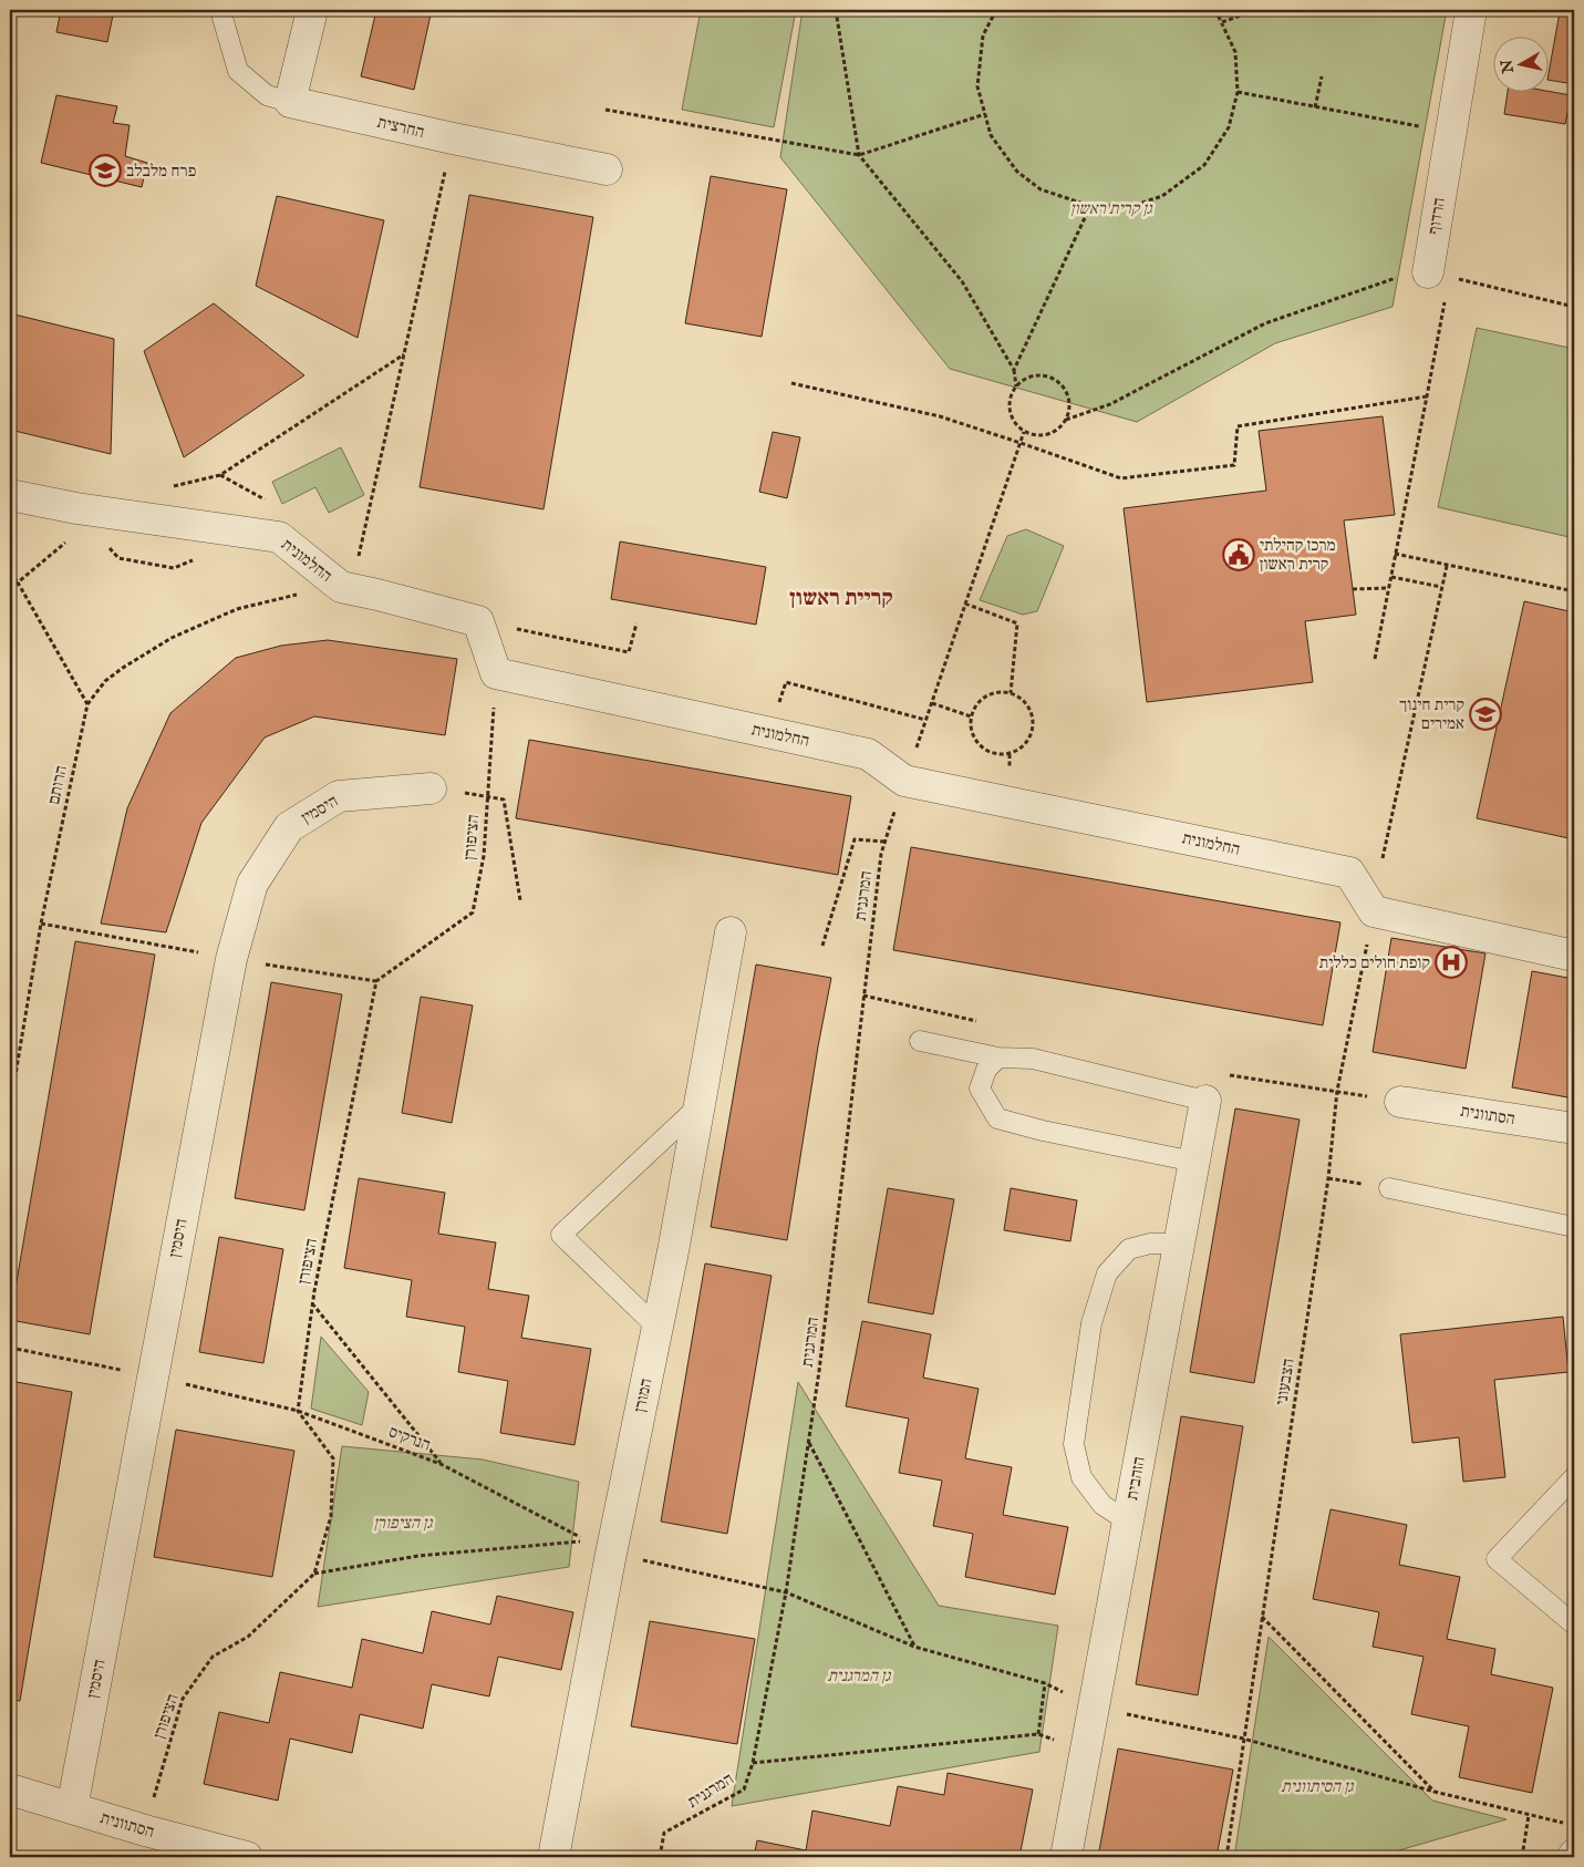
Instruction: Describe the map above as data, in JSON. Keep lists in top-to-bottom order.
{
  "streets": {
    "street": [
      "החרצית",
      "הרדוף",
      "החלמונית",
      "היסמין",
      "הסתוונית",
      "המורן",
      "הזהבית"
    ],
    "path": [
      "הרותם",
      "הציפורן",
      "המרגנית",
      "הצבעוני",
      "הנרקיס"
    ]
  },
  "crossings": [
    ["החלמונית", "הציפורן"],
    ["החלמונית", "המרגנית"],
    ["החלמונית", "הצבעוני"],
    ["היסמין", "הסתוונית"],
    ["היסמין", "הנרקיס"],
    ["הציפורן", "הסתוונית"],
    ["הציפורן", "הנרקיס"],
    ["המרגנית", "הנרקיס"],
    ["הצבעוני", "הנרקיס"],
    ["המורן", "הנרקיס"],
    ["הנרקיס", "הזהבית"]
  ],
  "districts": ["קריית ראשון"],
  "parks": [
    "גן קרית ראשון",
    "גן הציפורן",
    "גן המרגנית",
    "גן הסיתוונית"
  ],
  "places": {
    "school or university": ["פרח מלבלב", "קרית חינוך אמירים"],
    "public building": ["מרכז קהילתי קרית ראשון"],
    "hospital": ["קופת חולים כללית"]
  },
  "north": "left"
}
